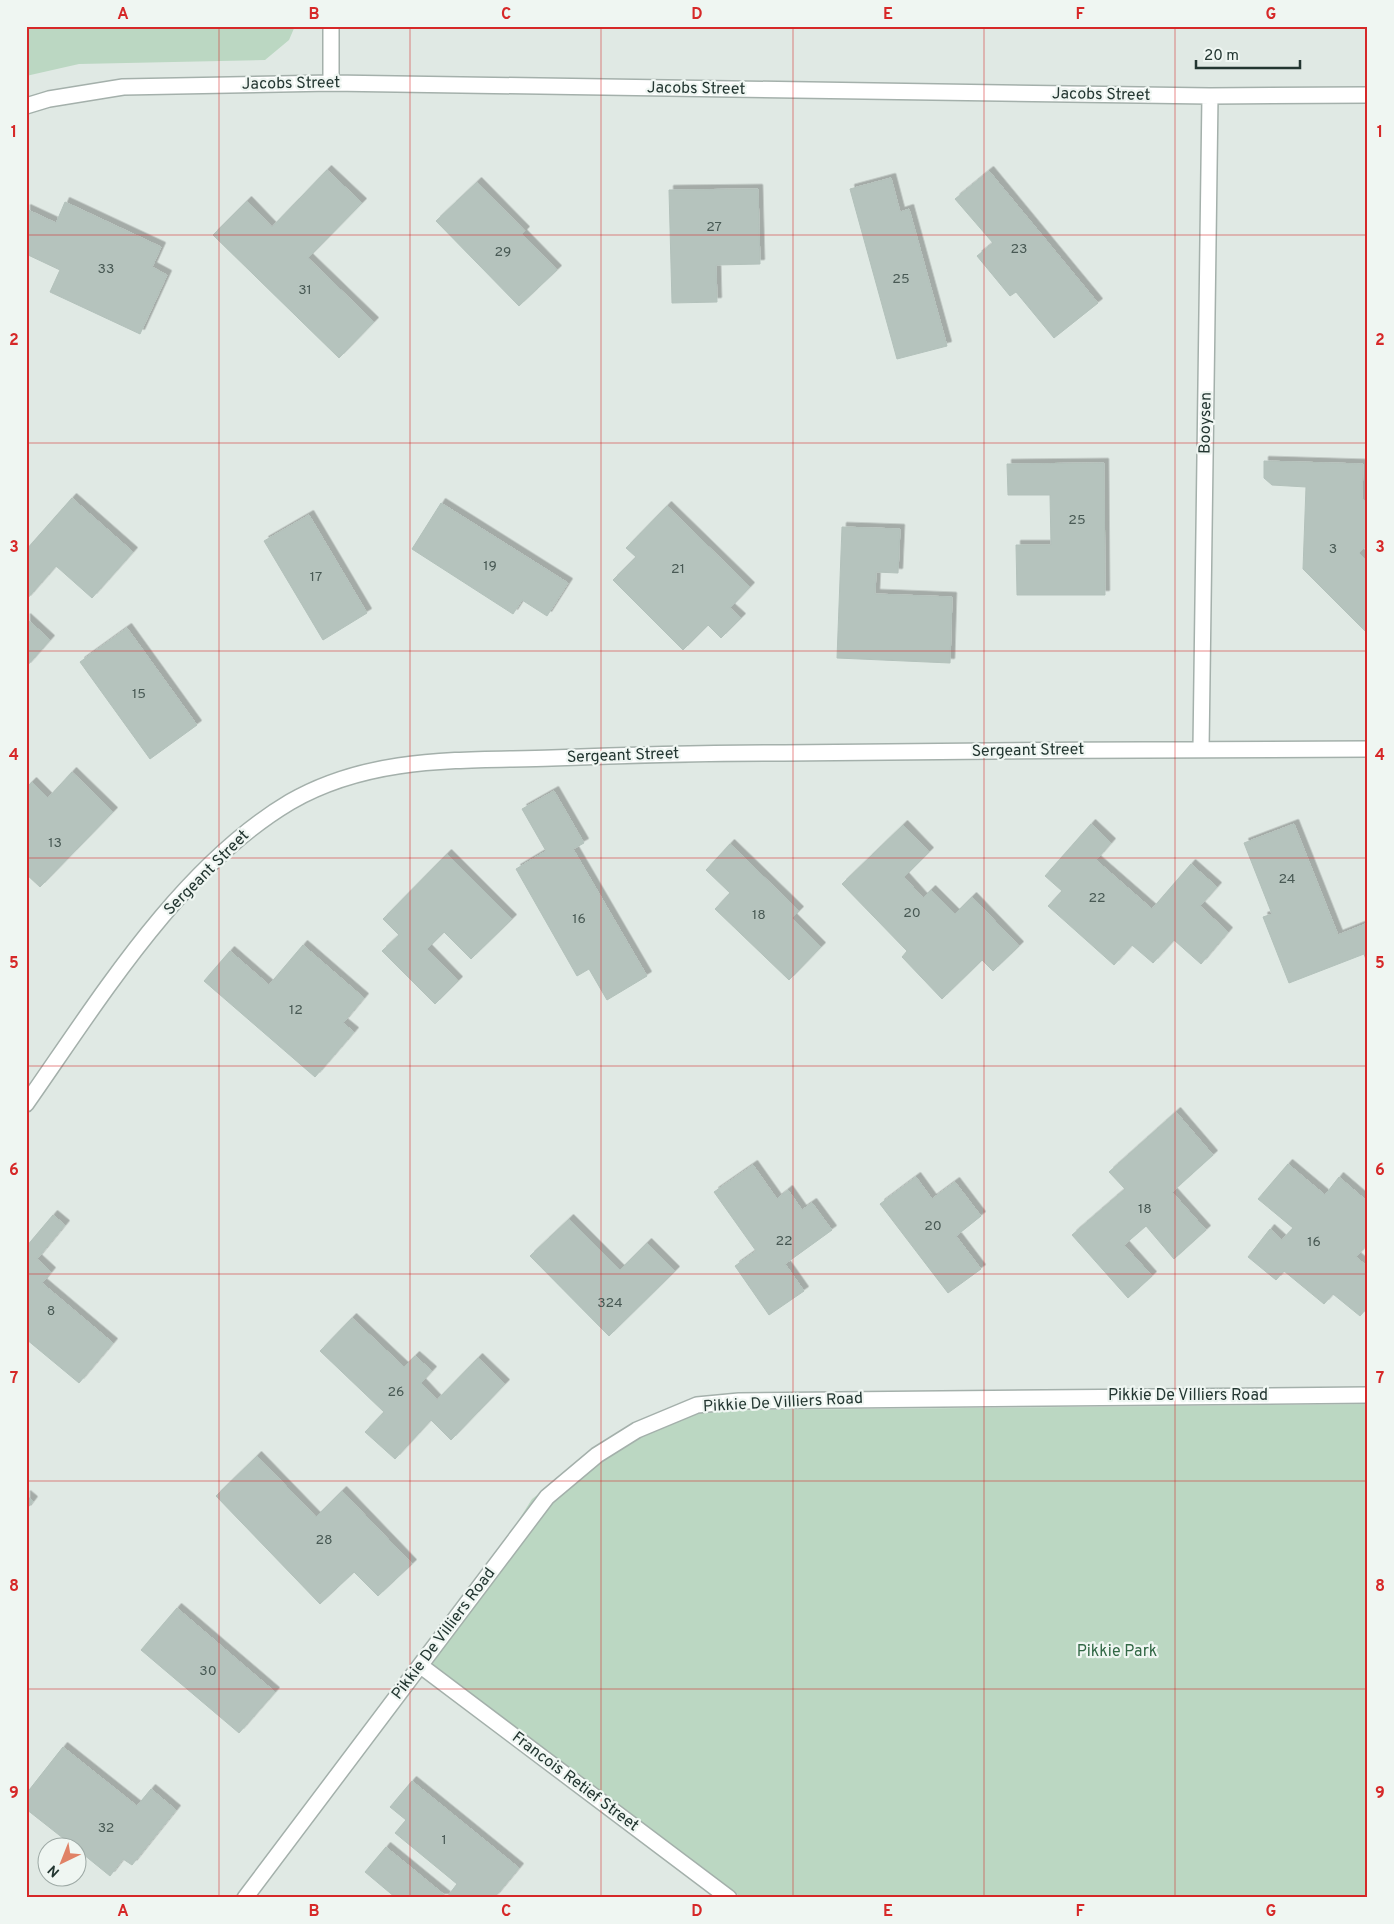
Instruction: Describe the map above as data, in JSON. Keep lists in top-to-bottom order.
{
  "streets": {
    "street": [
      "Jacobs Street",
      "Booysen",
      "Sergeant Street",
      "Pikkie De Villiers Road",
      "Francois Retief Street"
    ]
  },
  "crossings": [
    ["Jacobs Street", "Booysen"],
    ["Booysen", "Sergeant Street"],
    ["Pikkie De Villiers Road", "Francois Retief Street"]
  ],
  "parks": ["Pikkie Park"],
  "house_numbers": [
    "27",
    "23",
    "29",
    "33",
    "25",
    "31",
    "25",
    "3",
    "19",
    "21",
    "17",
    "15",
    "13",
    "24",
    "22",
    "20",
    "18",
    "16",
    "12",
    "18",
    "20",
    "22",
    "16",
    "324",
    "8",
    "26",
    "28",
    "30",
    "32",
    "1"
  ],
  "scale_bar": "20 m",
  "north": "bottom left",
  "grid": {
    "columns": [
      "A",
      "B",
      "C",
      "D",
      "E",
      "F",
      "G"
    ],
    "rows": [
      "1",
      "2",
      "3",
      "4",
      "5",
      "6",
      "7",
      "8",
      "9"
    ]
  }
}
